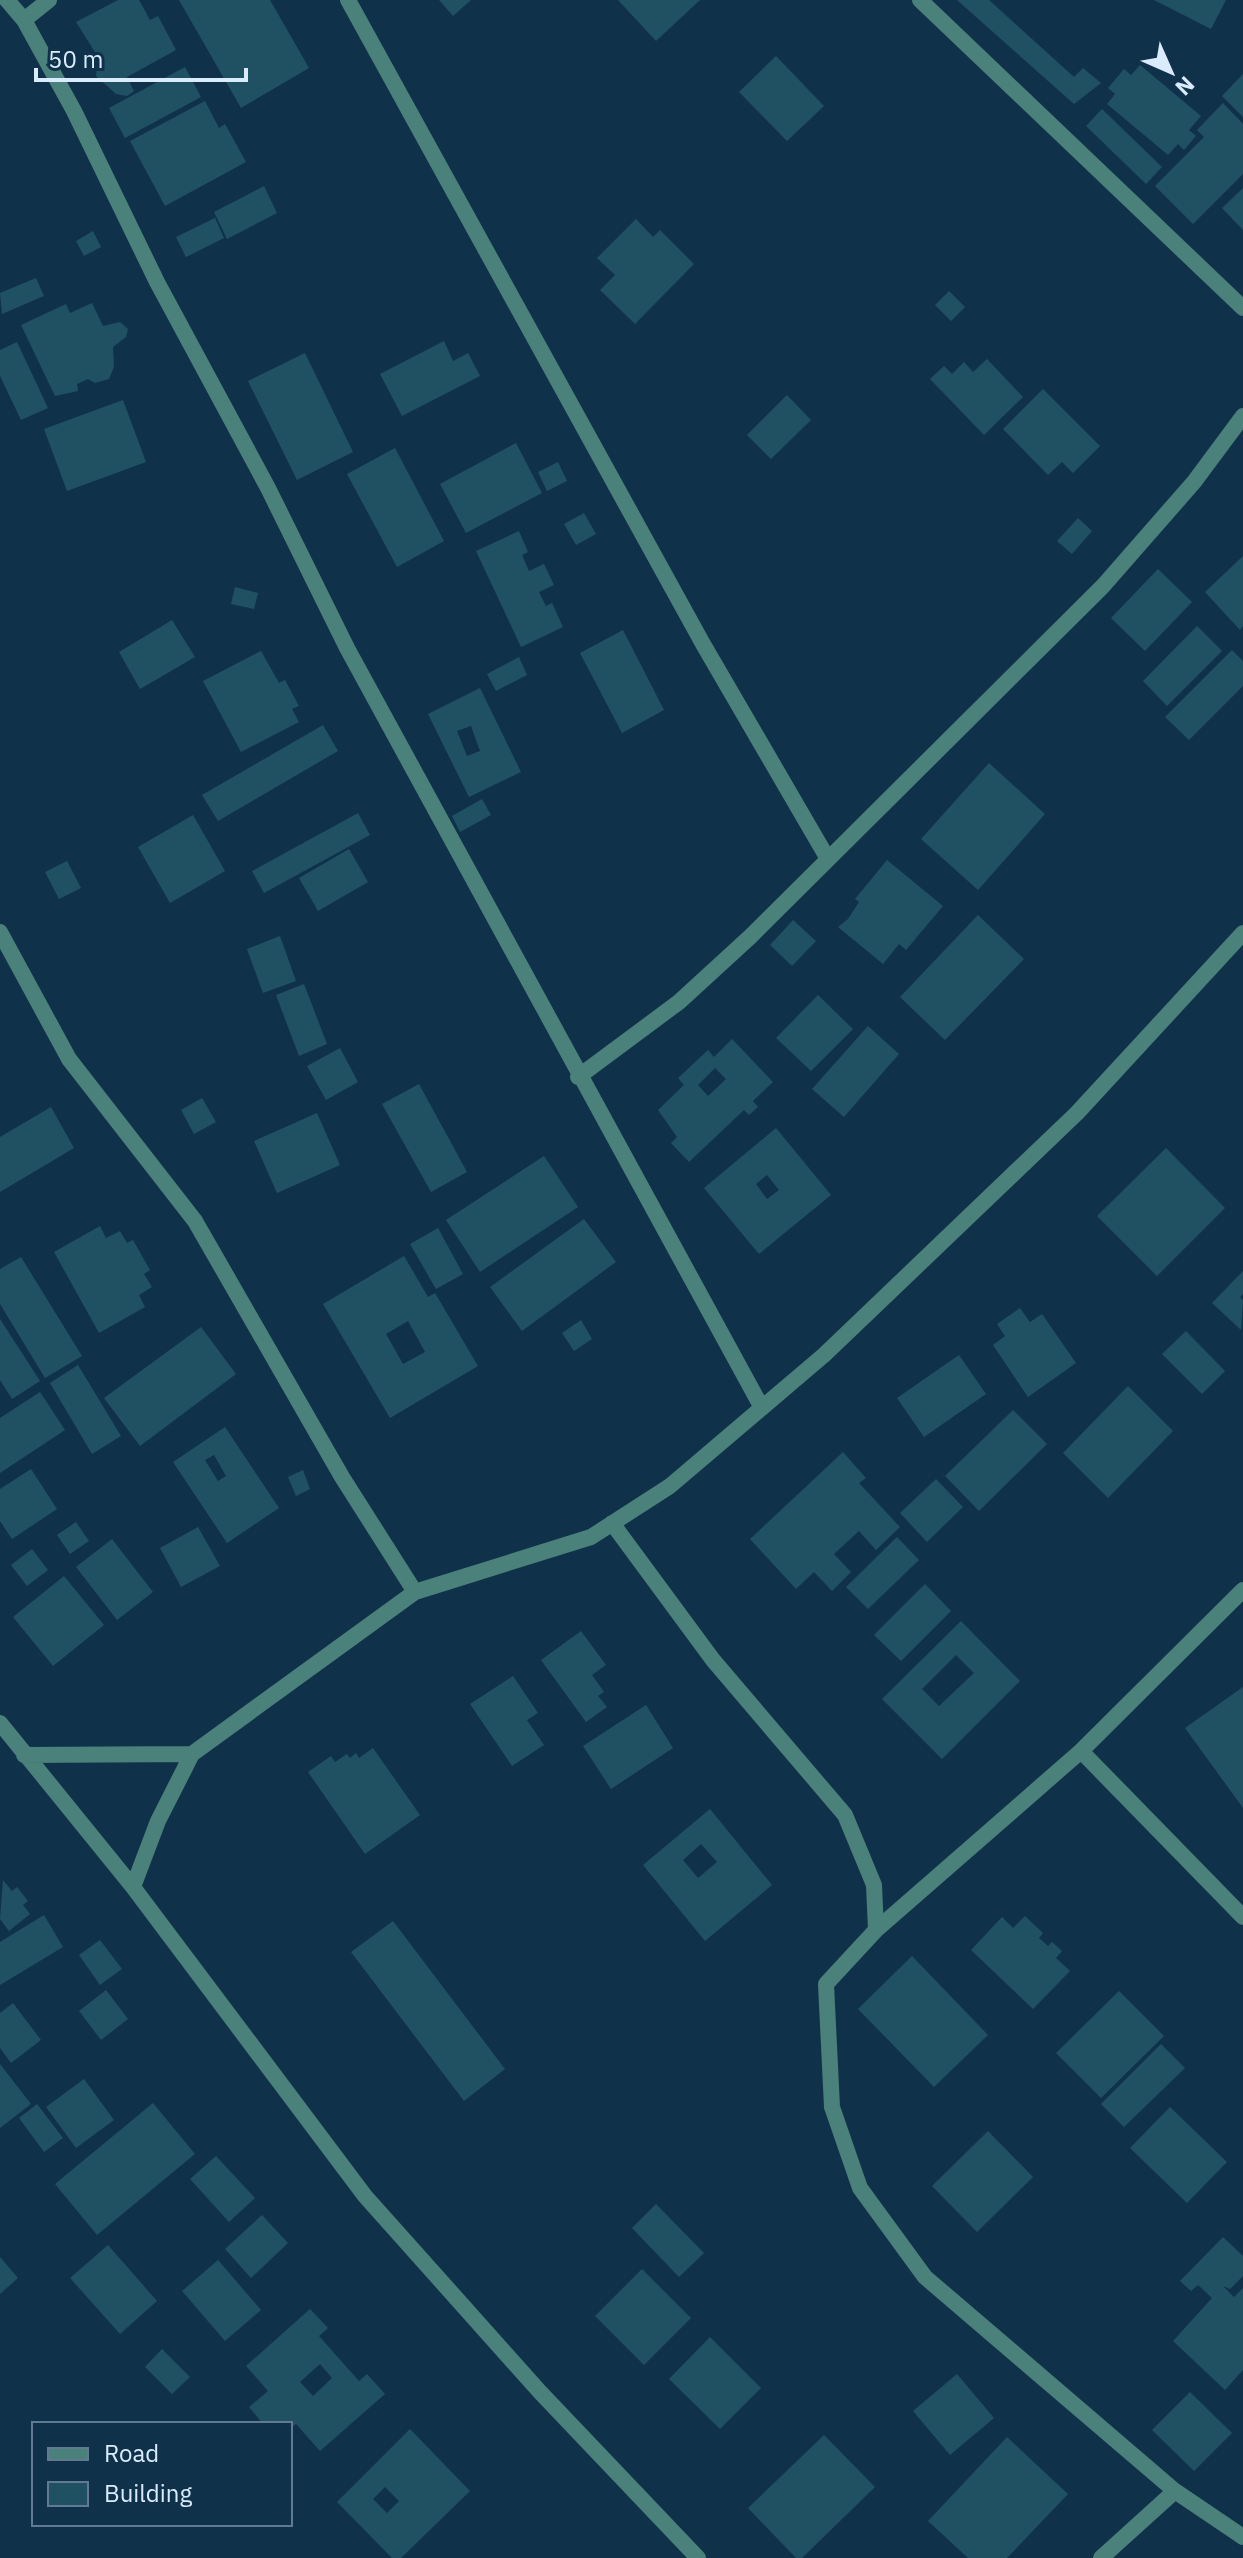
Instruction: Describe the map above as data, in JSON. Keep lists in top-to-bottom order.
{
  "legend": ["Road", "Building"],
  "scale_bar": "50 m",
  "north": "bottom right"
}
